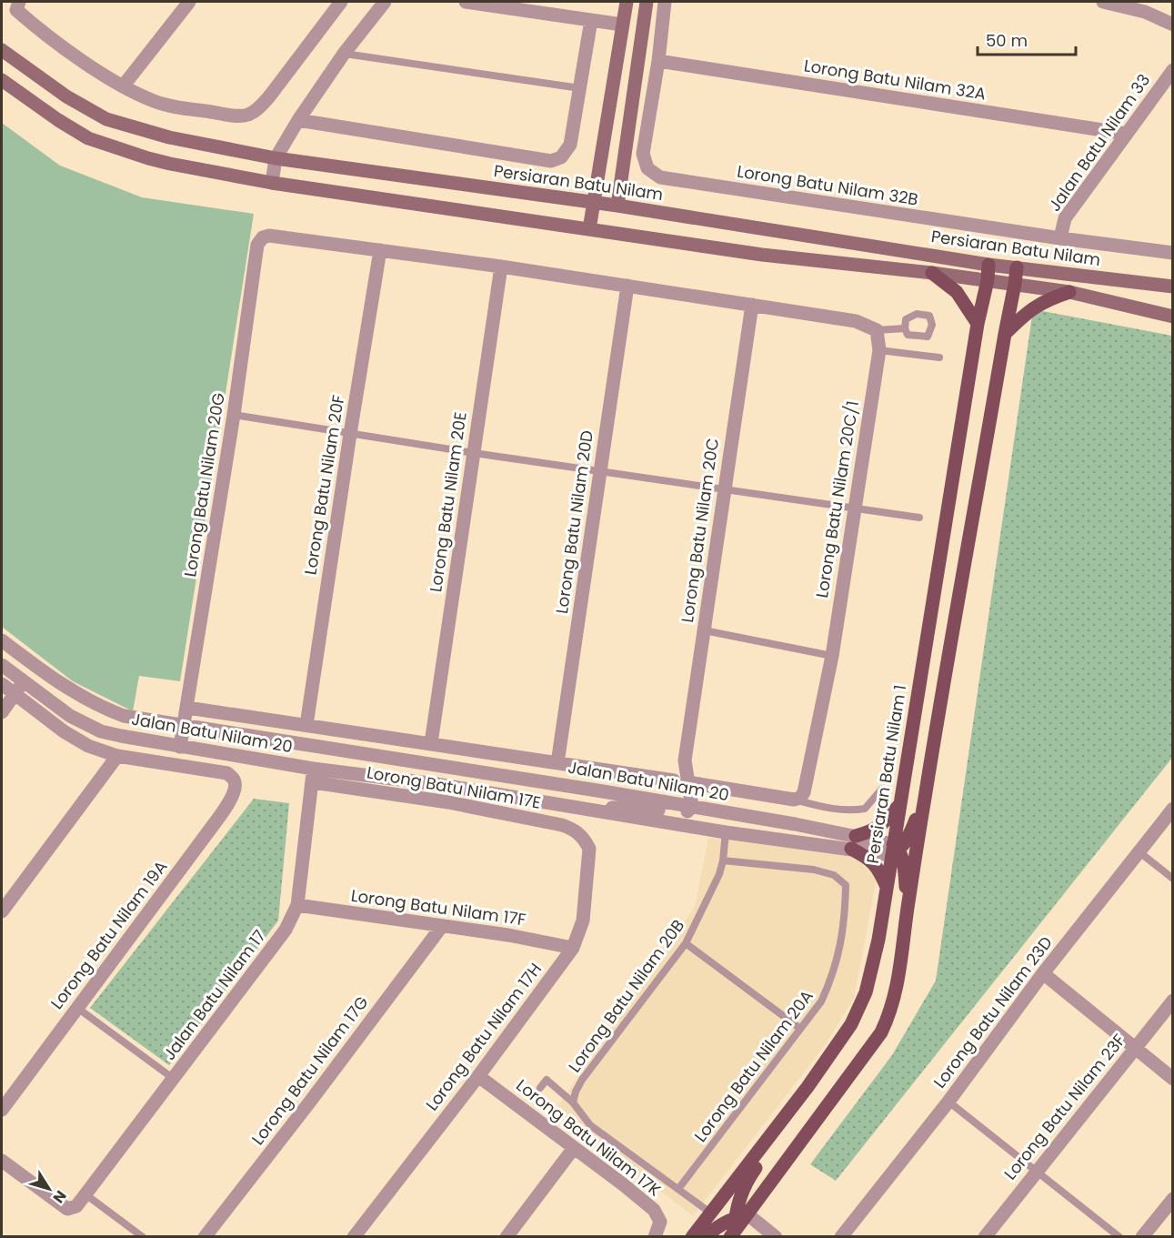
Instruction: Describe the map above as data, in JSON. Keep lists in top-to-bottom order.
{
  "streets": {
    "main road": ["Persiaran Batu Nilam", "Persiaran Batu Nilam 1"],
    "street": [
      "Lorong Batu Nilam 32A",
      "Jalan Batu Nilam 33",
      "Lorong Batu Nilam 32B",
      "Lorong Batu Nilam 20G",
      "Lorong Batu Nilam 20F",
      "Lorong Batu Nilam 20C/1",
      "Lorong Batu Nilam 20E",
      "Lorong Batu Nilam 20D",
      "Lorong Batu Nilam 20C",
      "Jalan Batu Nilam 20",
      "Lorong Batu Nilam 17E",
      "Lorong Batu Nilam 17F",
      "Lorong Batu Nilam 19A",
      "Jalan Batu Nilam 17",
      "Lorong Batu Nilam 23D",
      "Lorong Batu Nilam 17H",
      "Lorong Batu Nilam 17G",
      "Lorong Batu Nilam 23F",
      "Lorong Batu Nilam 17K"
    ],
    "lane": ["Lorong Batu Nilam 20B", "Lorong Batu Nilam 20A"]
  },
  "crossings": [
    ["Lorong Batu Nilam 32A", "Jalan Batu Nilam 33"],
    ["Lorong Batu Nilam 32A", "Lorong Batu Nilam 32B"],
    ["Jalan Batu Nilam 33", "Lorong Batu Nilam 32B"],
    ["Persiaran Batu Nilam", "Persiaran Batu Nilam 1"],
    ["Lorong Batu Nilam 20G", "Lorong Batu Nilam 20F"],
    ["Lorong Batu Nilam 20G", "Jalan Batu Nilam 20"],
    ["Lorong Batu Nilam 20C", "Jalan Batu Nilam 20"],
    ["Jalan Batu Nilam 20", "Persiaran Batu Nilam 1"],
    ["Jalan Batu Nilam 20", "Lorong Batu Nilam 17E"],
    ["Jalan Batu Nilam 20", "Jalan Batu Nilam 17"],
    ["Jalan Batu Nilam 20", "Lorong Batu Nilam 20B"],
    ["Lorong Batu Nilam 17E", "Jalan Batu Nilam 17"],
    ["Lorong Batu Nilam 17E", "Lorong Batu Nilam 17H"],
    ["Lorong Batu Nilam 17F", "Jalan Batu Nilam 17"],
    ["Lorong Batu Nilam 17F", "Lorong Batu Nilam 17H"],
    ["Lorong Batu Nilam 17F", "Lorong Batu Nilam 17G"],
    ["Lorong Batu Nilam 20B", "Lorong Batu Nilam 20A"],
    ["Lorong Batu Nilam 17H", "Lorong Batu Nilam 17K"]
  ],
  "scale_bar": "50 m",
  "north": "bottom right"
}
